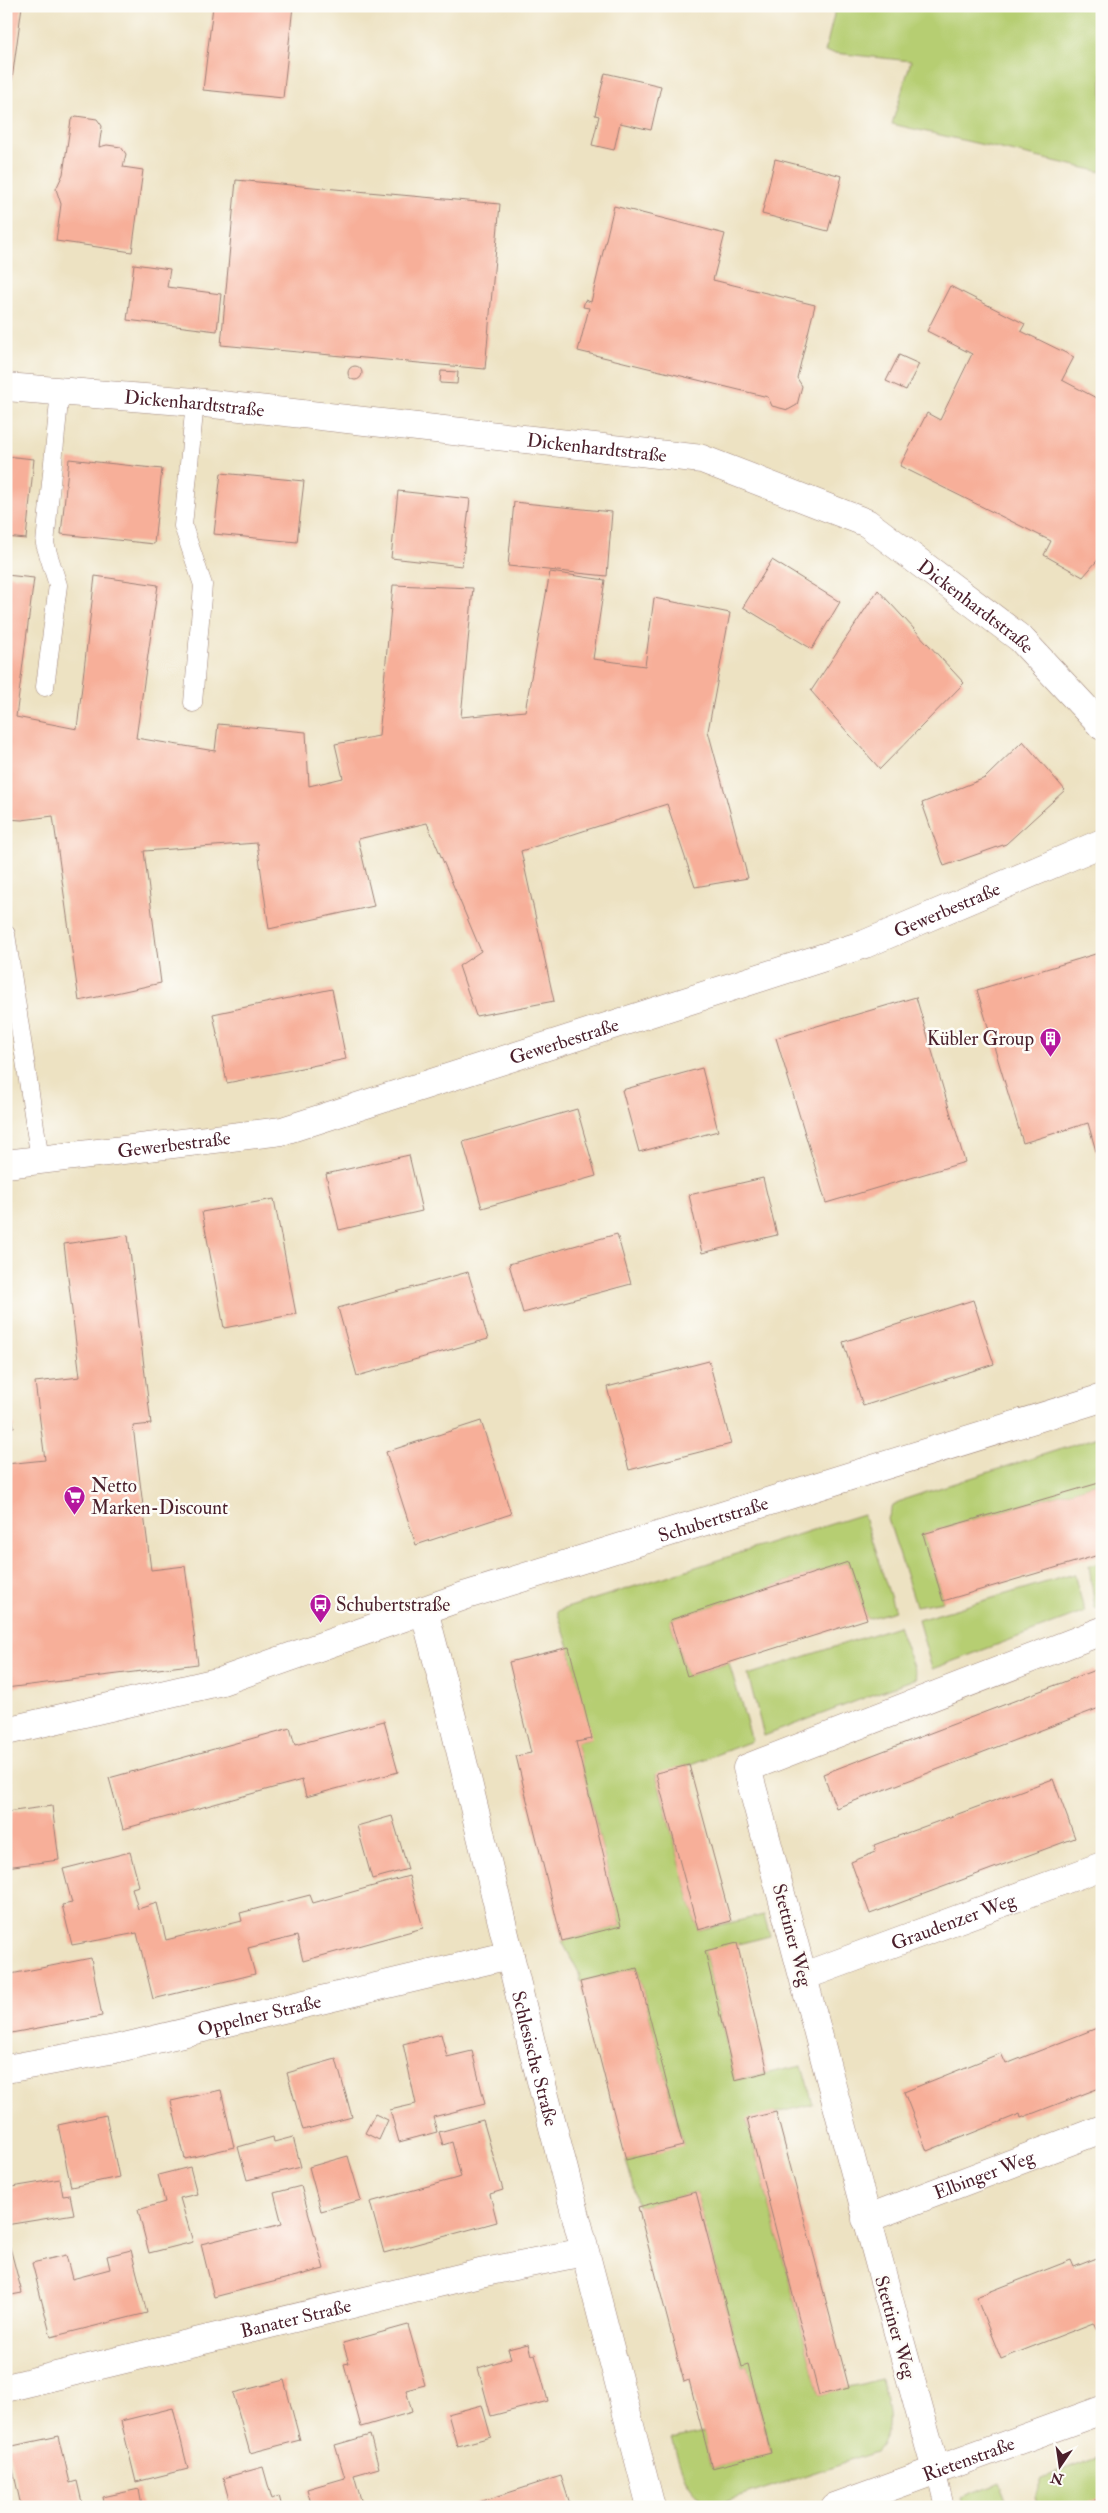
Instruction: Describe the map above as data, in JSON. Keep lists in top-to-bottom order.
{
  "streets": {
    "street": [
      "Dickenhardtstraße",
      "Gewerbestraße",
      "Schubertstraße",
      "Graudenzer Weg",
      "Stettiner Weg",
      "Oppelner Straße",
      "Schlesische Straße",
      "Elbinger Weg",
      "Banater Straße",
      "Rietenstraße"
    ]
  },
  "crossings": [
    ["Schubertstraße", "Schlesische Straße"],
    ["Graudenzer Weg", "Stettiner Weg"],
    ["Stettiner Weg", "Elbinger Weg"],
    ["Stettiner Weg", "Rietenstraße"],
    ["Oppelner Straße", "Schlesische Straße"],
    ["Schlesische Straße", "Banater Straße"]
  ],
  "places": {
    "building": ["Kübler Group"],
    "supermarket": ["Netto Marken-Discount"],
    "bus stop": ["Schubertstraße"]
  },
  "north": "bottom"
}
